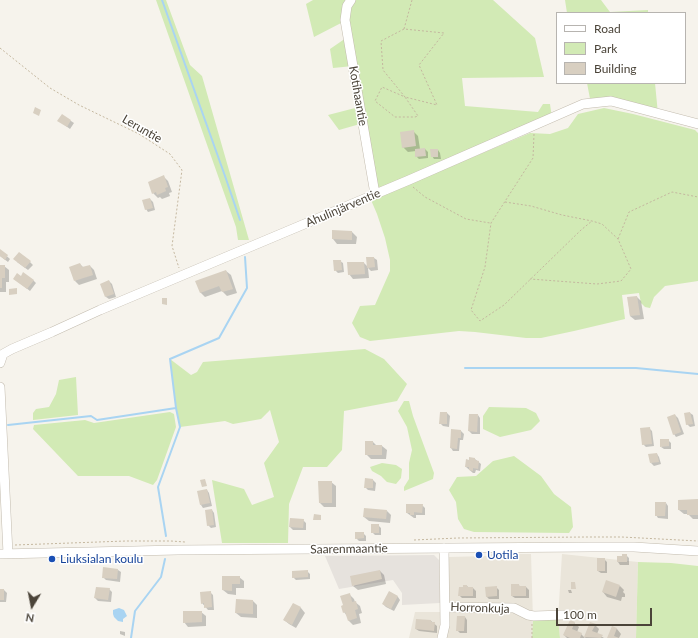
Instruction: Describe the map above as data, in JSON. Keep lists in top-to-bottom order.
{
  "streets": {
    "street": [
      "Kotihaantie",
      "Ahulinjärventie",
      "Saarenmaantie",
      "Horronkuja"
    ],
    "path": ["Leruntie"]
  },
  "crossings": [
    ["Kotihaantie", "Ahulinjärventie"],
    ["Leruntie", "Ahulinjärventie"]
  ],
  "places": ["Uotila", "Liuksialan koulu"],
  "legend": ["Road", "Park", "Building"],
  "scale_bar": "100 m",
  "north": "bottom"
}
